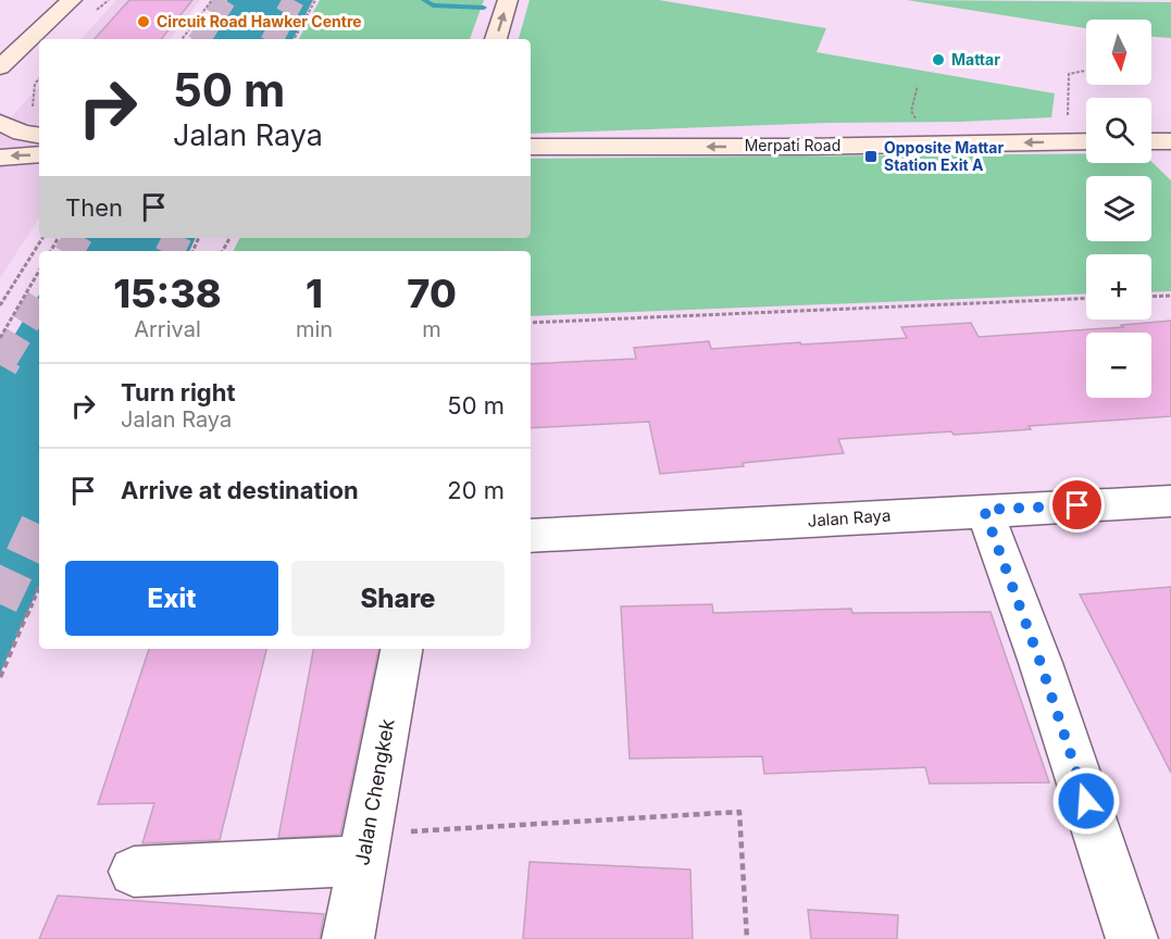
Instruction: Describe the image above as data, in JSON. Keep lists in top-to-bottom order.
{
  "streets": {
    "street": ["Merpati Road", "Jalan Raya", "Jalan Chengkek"]
  },
  "one_way": ["Merpati Road"],
  "places": {
    "other": ["Circuit Road Hawker Centre", "Mattar"],
    "transit": ["Opposite Mattar Station Exit A"]
  },
  "north": "bottom",
  "page": {
    "map_buttons": ["+", "−"],
    "turn": ["50 m", "Jalan Raya"],
    "then": "Then",
    "eta": [
      "15:38",
      "Arrival",
      "1",
      "min",
      "70",
      "m"
    ],
    "list": [
      {
        "name": "Turn right",
        "note": "Jalan Raya",
        "value": "50 m"
      },
      {
        "name": "Arrive at destination",
        "value": "20 m"
      }
    ],
    "buttons": ["Exit", "Share"]
  }
}
